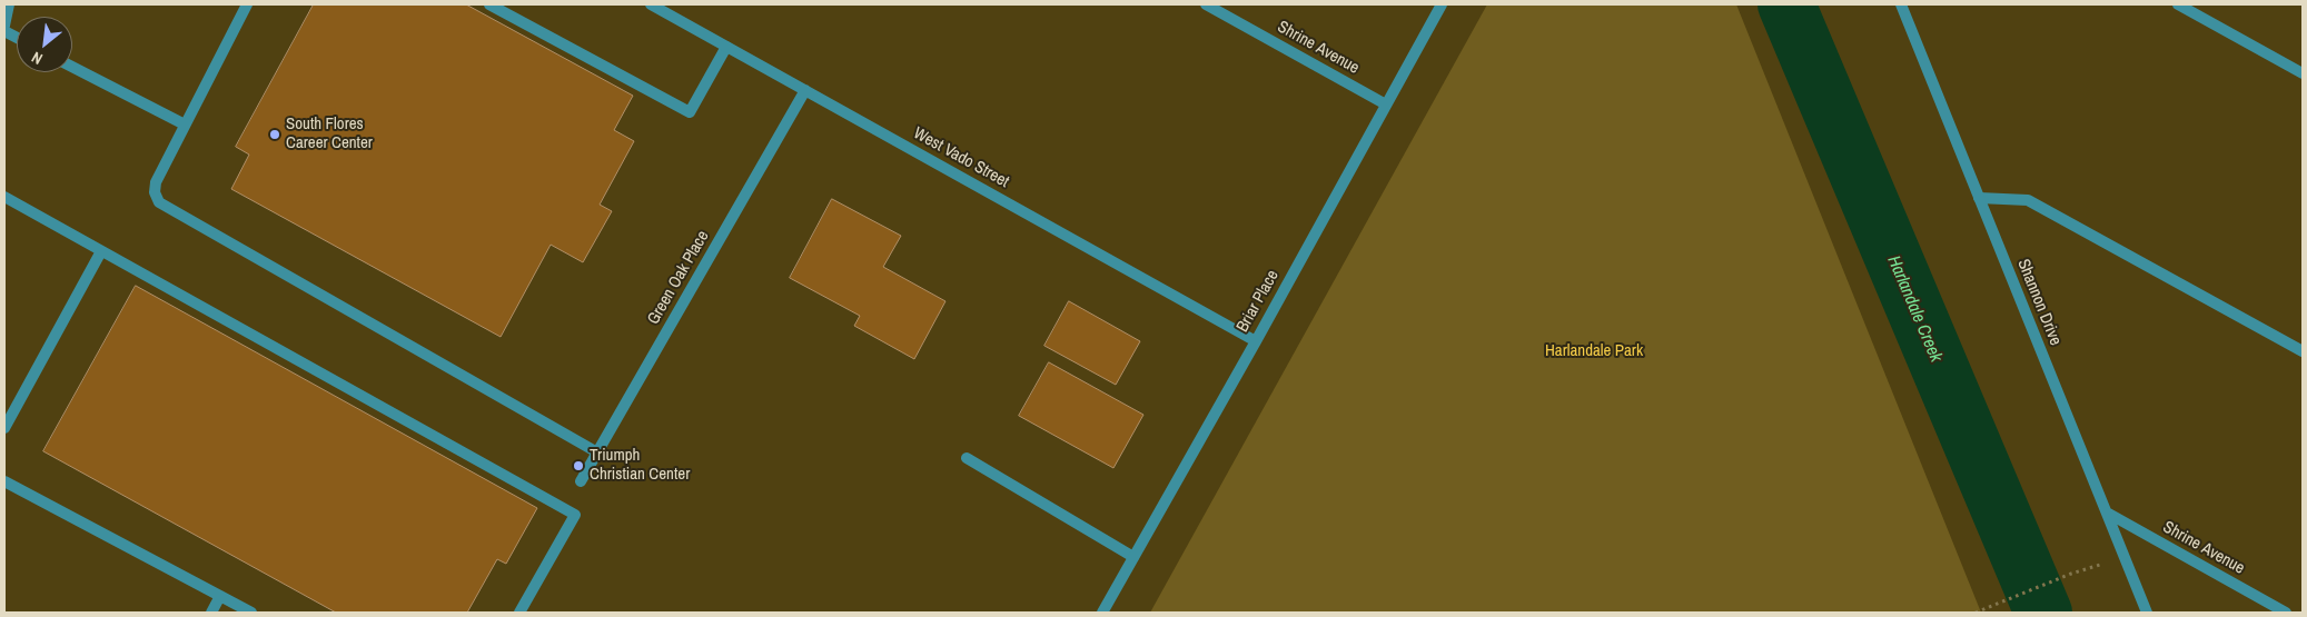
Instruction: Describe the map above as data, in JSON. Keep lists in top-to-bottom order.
{
  "streets": {
    "street": [
      "Shrine Avenue",
      "West Vado Street",
      "Green Oak Place",
      "Briar Place",
      "Shannon Drive"
    ]
  },
  "crossings": [
    ["Shrine Avenue", "Briar Place"],
    ["Shrine Avenue", "Shannon Drive"],
    ["West Vado Street", "Green Oak Place"],
    ["West Vado Street", "Briar Place"]
  ],
  "water": ["Harlandale Creek"],
  "parks": ["Harlandale Park"],
  "places": ["South Flores Career Center", "Triumph Christian Center"],
  "north": "bottom left"
}
